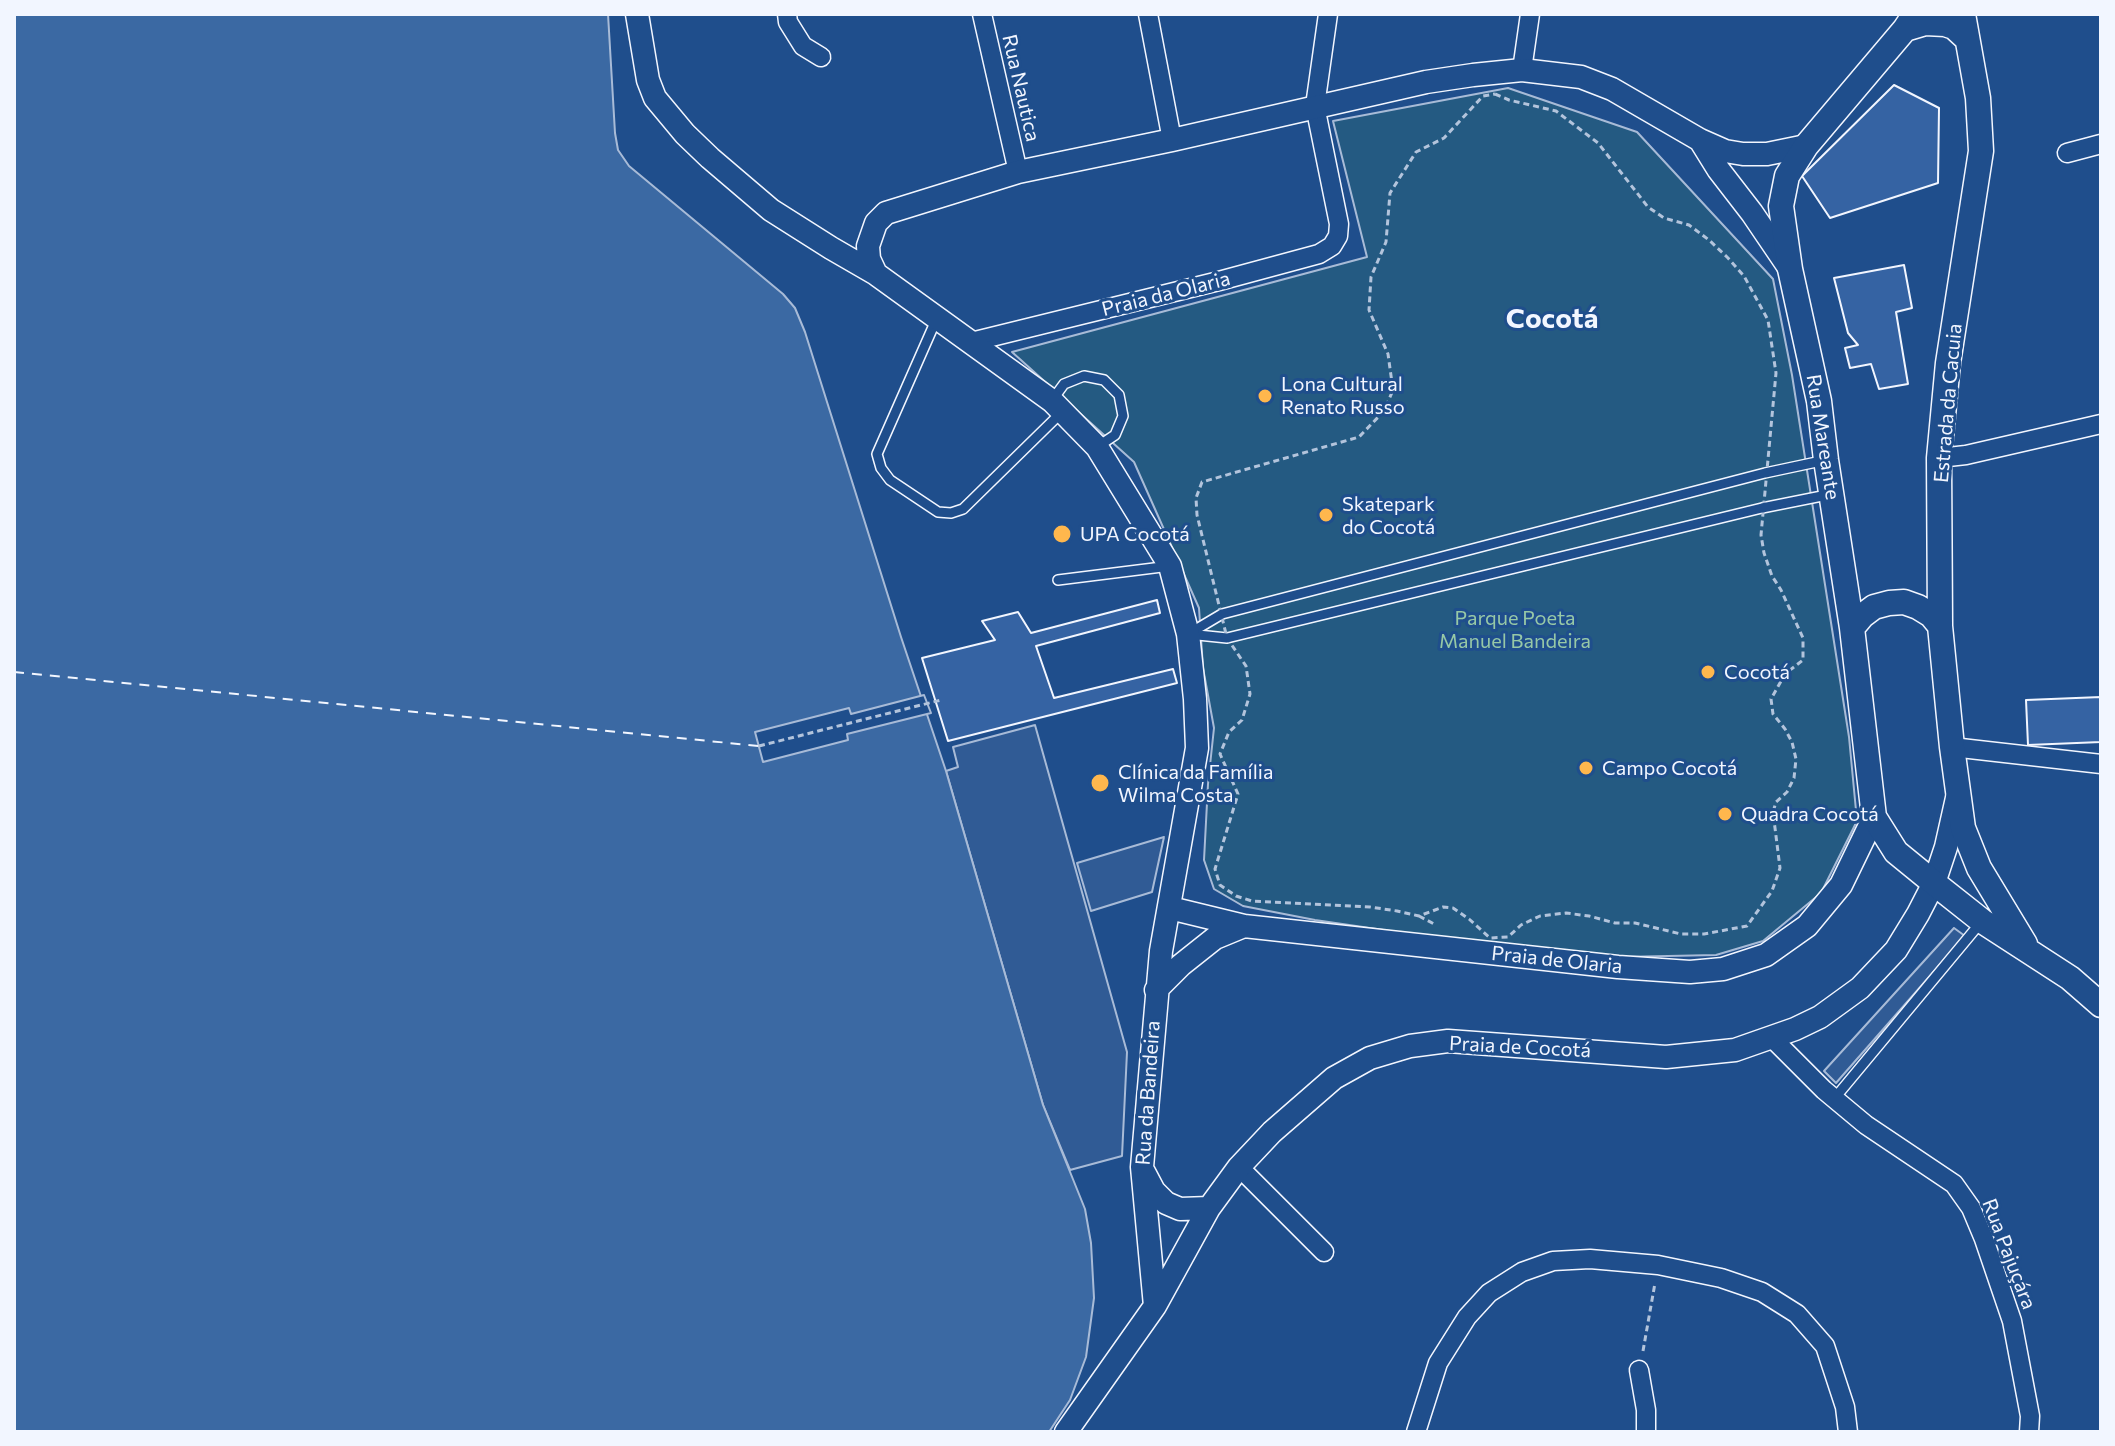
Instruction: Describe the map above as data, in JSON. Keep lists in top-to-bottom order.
{
  "streets": {
    "main road": ["Estrada da Cacuia", "Rua Mareante"],
    "street": [
      "Rua Nautica",
      "Praia da Olaria",
      "Praia de Olaria",
      "Praia de Cocotá",
      "Rua da Bandeira",
      "Rua Pajuçára"
    ]
  },
  "crossings": [
    ["Estrada da Cacuia", "Rua Mareante"],
    ["Estrada da Cacuia", "Praia de Cocotá"],
    ["Rua Mareante", "Praia de Olaria"],
    ["Rua Mareante", "Praia de Cocotá"],
    ["Praia de Olaria", "Rua da Bandeira"],
    ["Praia de Cocotá", "Rua da Bandeira"],
    ["Praia de Cocotá", "Rua Pajuçára"]
  ],
  "districts": ["Cocotá"],
  "parks": ["Parque Poeta Manuel Bandeira"],
  "places": [
    "Lona Cultural Renato Russo",
    "Skatepark do Cocotá",
    "UPA Cocotá",
    "Cocotá",
    "Campo Cocotá",
    "Clínica da Família Wilma Costa",
    "Quadra Cocotá"
  ]
}
